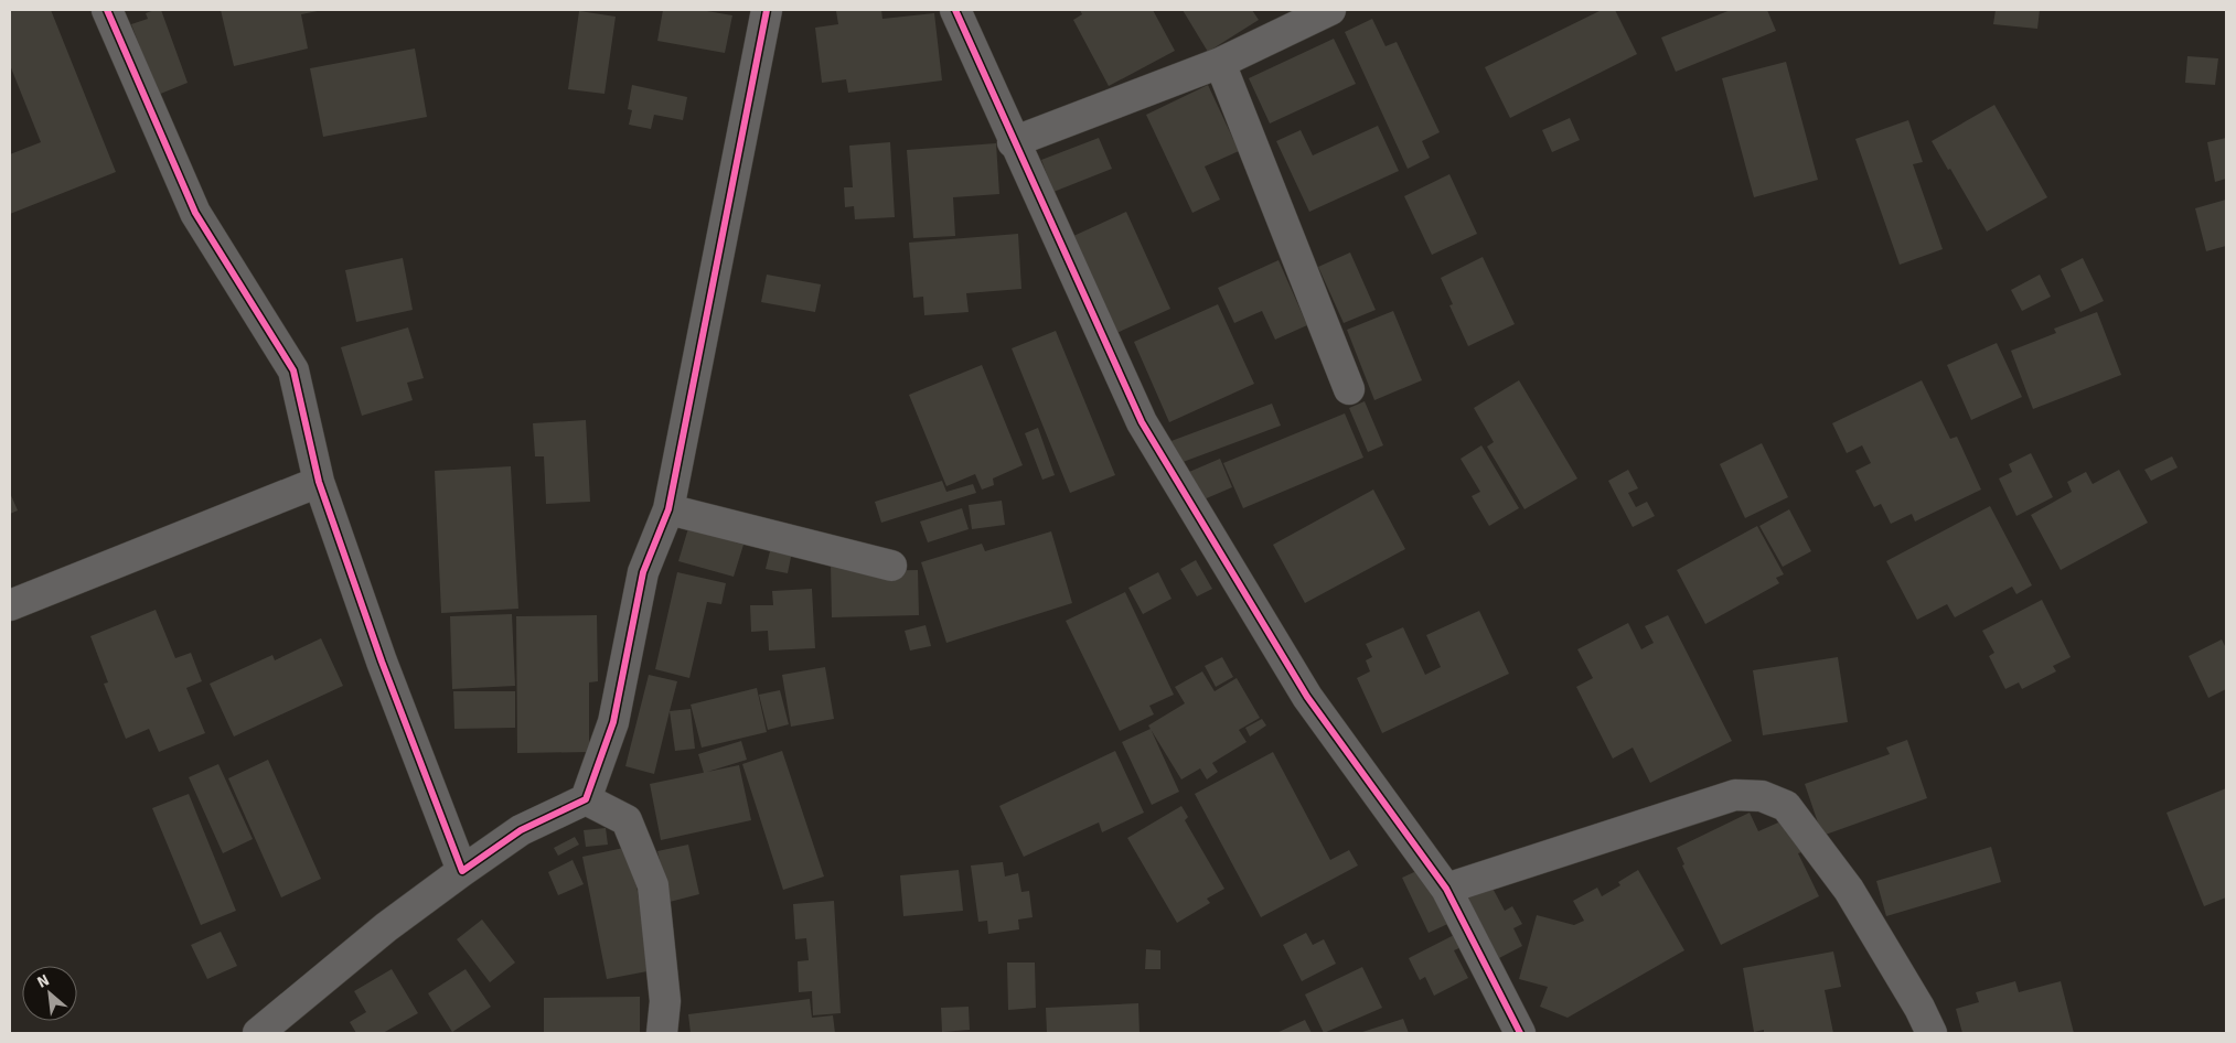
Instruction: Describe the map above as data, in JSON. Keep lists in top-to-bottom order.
{
  "north": "top left"
}
